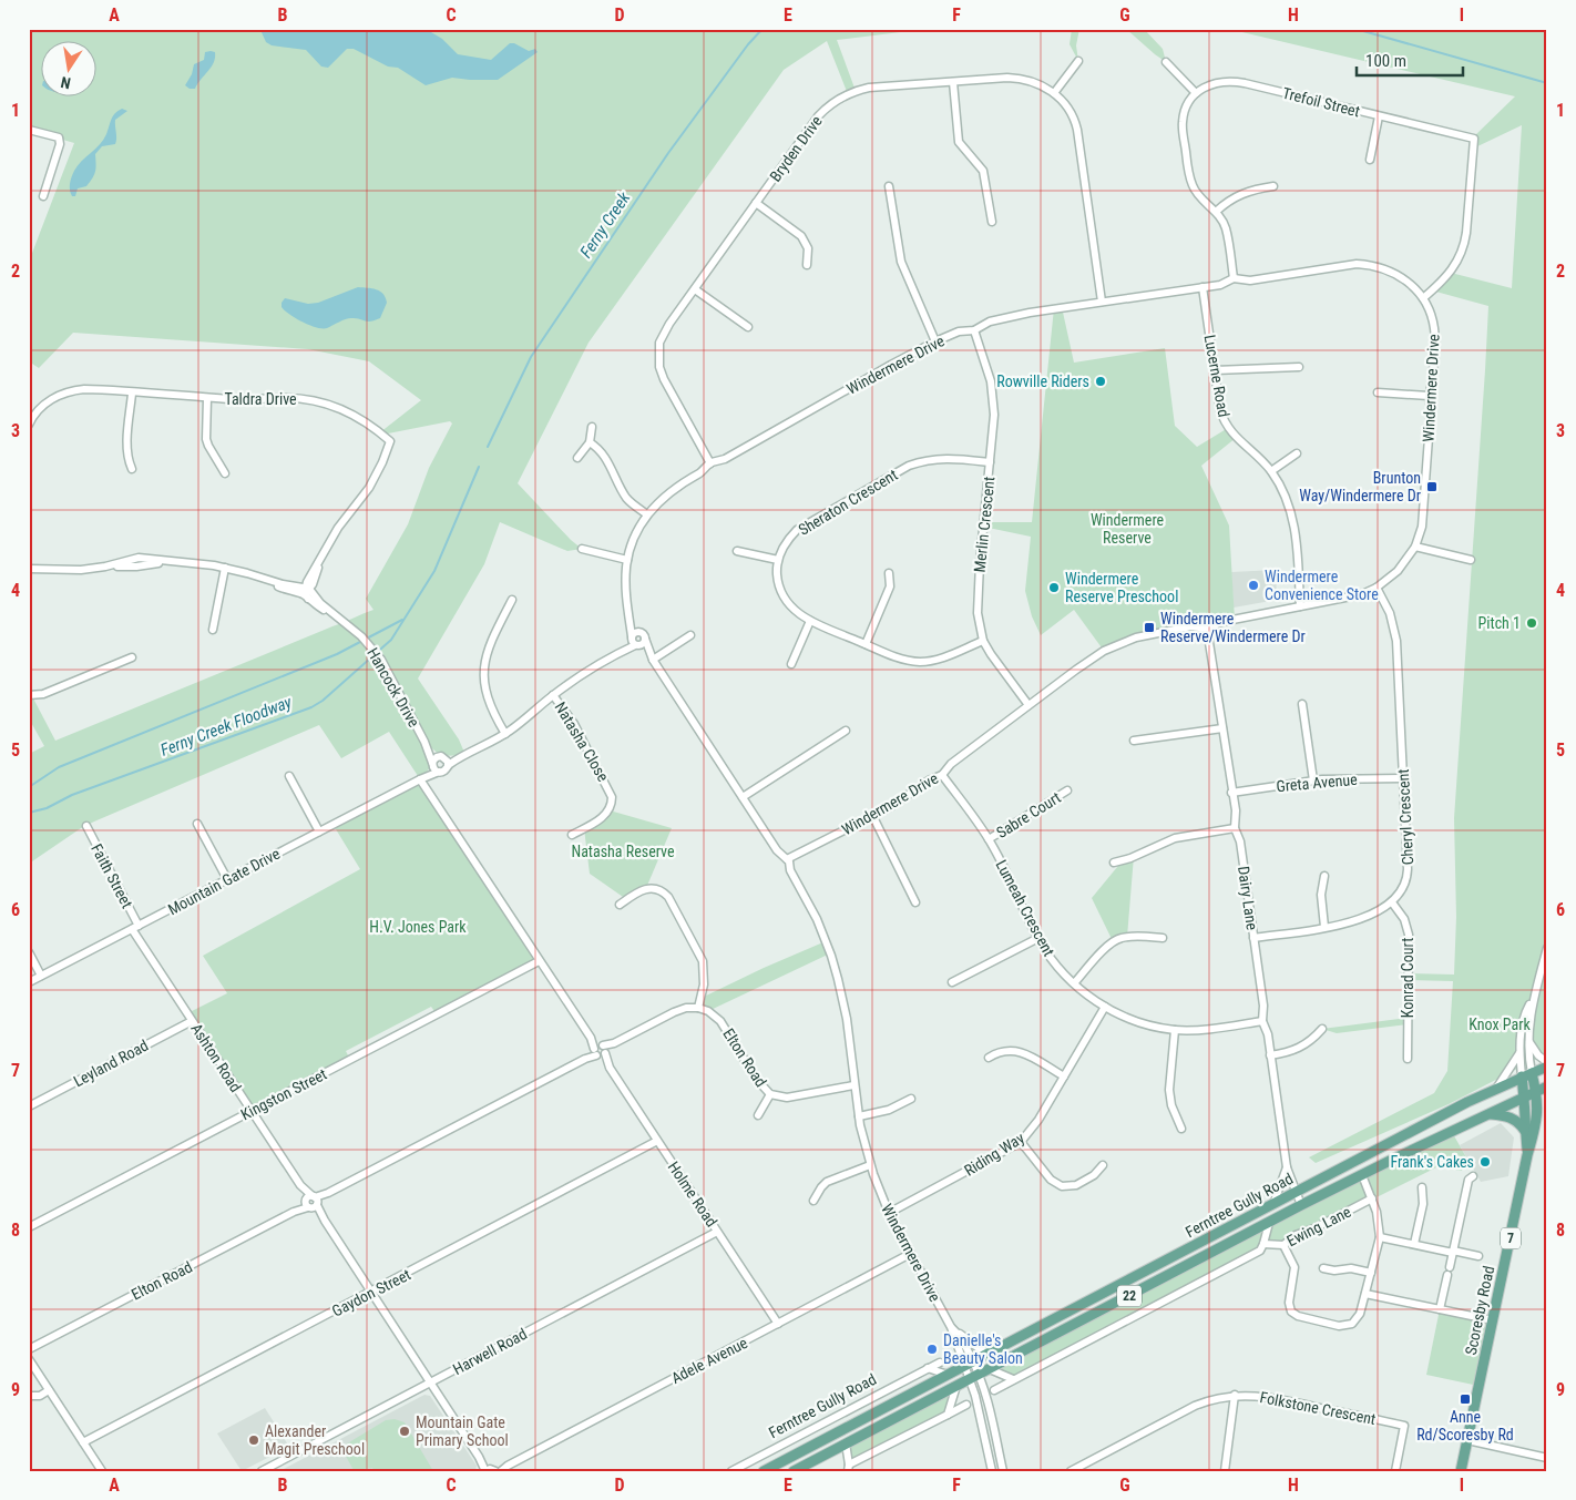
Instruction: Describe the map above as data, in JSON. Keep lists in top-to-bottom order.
{
  "streets": {
    "main road": [
      "Ferntree Gully Road",
      "7",
      "22",
      "Scoresby Road"
    ],
    "street": [
      "Trefoil Street",
      "Bryden Drive",
      "Windermere Drive",
      "Lucerne Road",
      "Taldra Drive",
      "Sheraton Crescent",
      "Merlin Crescent",
      "Hancock Drive",
      "Natasha Close",
      "Greta Avenue",
      "Sabre Court",
      "Cheryl Crescent",
      "Faith Street",
      "Mountain Gate Drive",
      "Dairy Lane",
      "Lumeah Crescent",
      "Konrad Court",
      "Ashton Road",
      "Elton Road",
      "Leyland Road",
      "Kingston Street",
      "Riding Way",
      "Holme Road",
      "Ewing Lane",
      "Gaydon Street",
      "Harwell Road",
      "Adele Avenue",
      "Folkstone Crescent"
    ]
  },
  "crossings": [
    ["Trefoil Street", "Windermere Drive"],
    ["Bryden Drive", "Windermere Drive"],
    ["Windermere Drive", "Lucerne Road"],
    ["Windermere Drive", "Merlin Crescent"],
    ["Windermere Drive", "Cheryl Crescent"],
    ["Windermere Drive", "Dairy Lane"],
    ["Windermere Drive", "Lumeah Crescent"],
    ["Windermere Drive", "Elton Road"],
    ["Windermere Drive", "Riding Way"],
    ["Windermere Drive", "Ferntree Gully Road"],
    ["Windermere Drive", "Adele Avenue"],
    ["Taldra Drive", "Hancock Drive"],
    ["Sheraton Crescent", "Merlin Crescent"],
    ["Hancock Drive", "Mountain Gate Drive"],
    ["Greta Avenue", "Cheryl Crescent"],
    ["Greta Avenue", "Dairy Lane"],
    ["Sabre Court", "Lumeah Crescent"],
    ["Cheryl Crescent", "Konrad Court"],
    ["Faith Street", "Mountain Gate Drive"],
    ["Faith Street", "Ashton Road"],
    ["Mountain Gate Drive", "Ashton Road"],
    ["Mountain Gate Drive", "Holme Road"],
    ["Dairy Lane", "Lumeah Crescent"],
    ["Dairy Lane", "Ferntree Gully Road"],
    ["Lumeah Crescent", "Riding Way"],
    ["Ashton Road", "Elton Road"],
    ["Ashton Road", "Leyland Road"],
    ["Ashton Road", "Kingston Street"],
    ["Ashton Road", "Gaydon Street"],
    ["Ashton Road", "Harwell Road"],
    ["Ashton Road", "Adele Avenue"],
    ["Elton Road", "Holme Road"],
    ["Kingston Street", "Holme Road"],
    ["Holme Road", "Gaydon Street"],
    ["Holme Road", "Harwell Road"],
    ["Holme Road", "Adele Avenue"],
    ["Ferntree Gully Road", "Ewing Lane"],
    ["Ferntree Gully Road", "7"],
    ["Ferntree Gully Road", "Scoresby Road"],
    ["7", "Scoresby Road"]
  ],
  "water": ["Ferny Creek", "Ferny Creek Floodway"],
  "parks": [
    "Windermere Reserve",
    "Natasha Reserve",
    "H.V. Jones Park",
    "Knox Park"
  ],
  "places": {
    "other": [
      "Rowville Riders",
      "Windermere Convenience Store",
      "Windermere Reserve Preschool",
      "Pitch 1",
      "Frank's Cakes",
      "Danielle's Beauty Salon",
      "Mountain Gate Primary School",
      "Alexander Magit Preschool"
    ],
    "transit": ["Brunton Way/Windermere Dr", "Windermere Reserve/Windermere Dr", "Anne Rd/Scoresby Rd"]
  },
  "scale_bar": "100 m",
  "north": "bottom",
  "grid": {
    "columns": [
      "A",
      "B",
      "C",
      "D",
      "E",
      "F",
      "G",
      "H",
      "I"
    ],
    "rows": [
      "1",
      "2",
      "3",
      "4",
      "5",
      "6",
      "7",
      "8",
      "9"
    ]
  }
}
